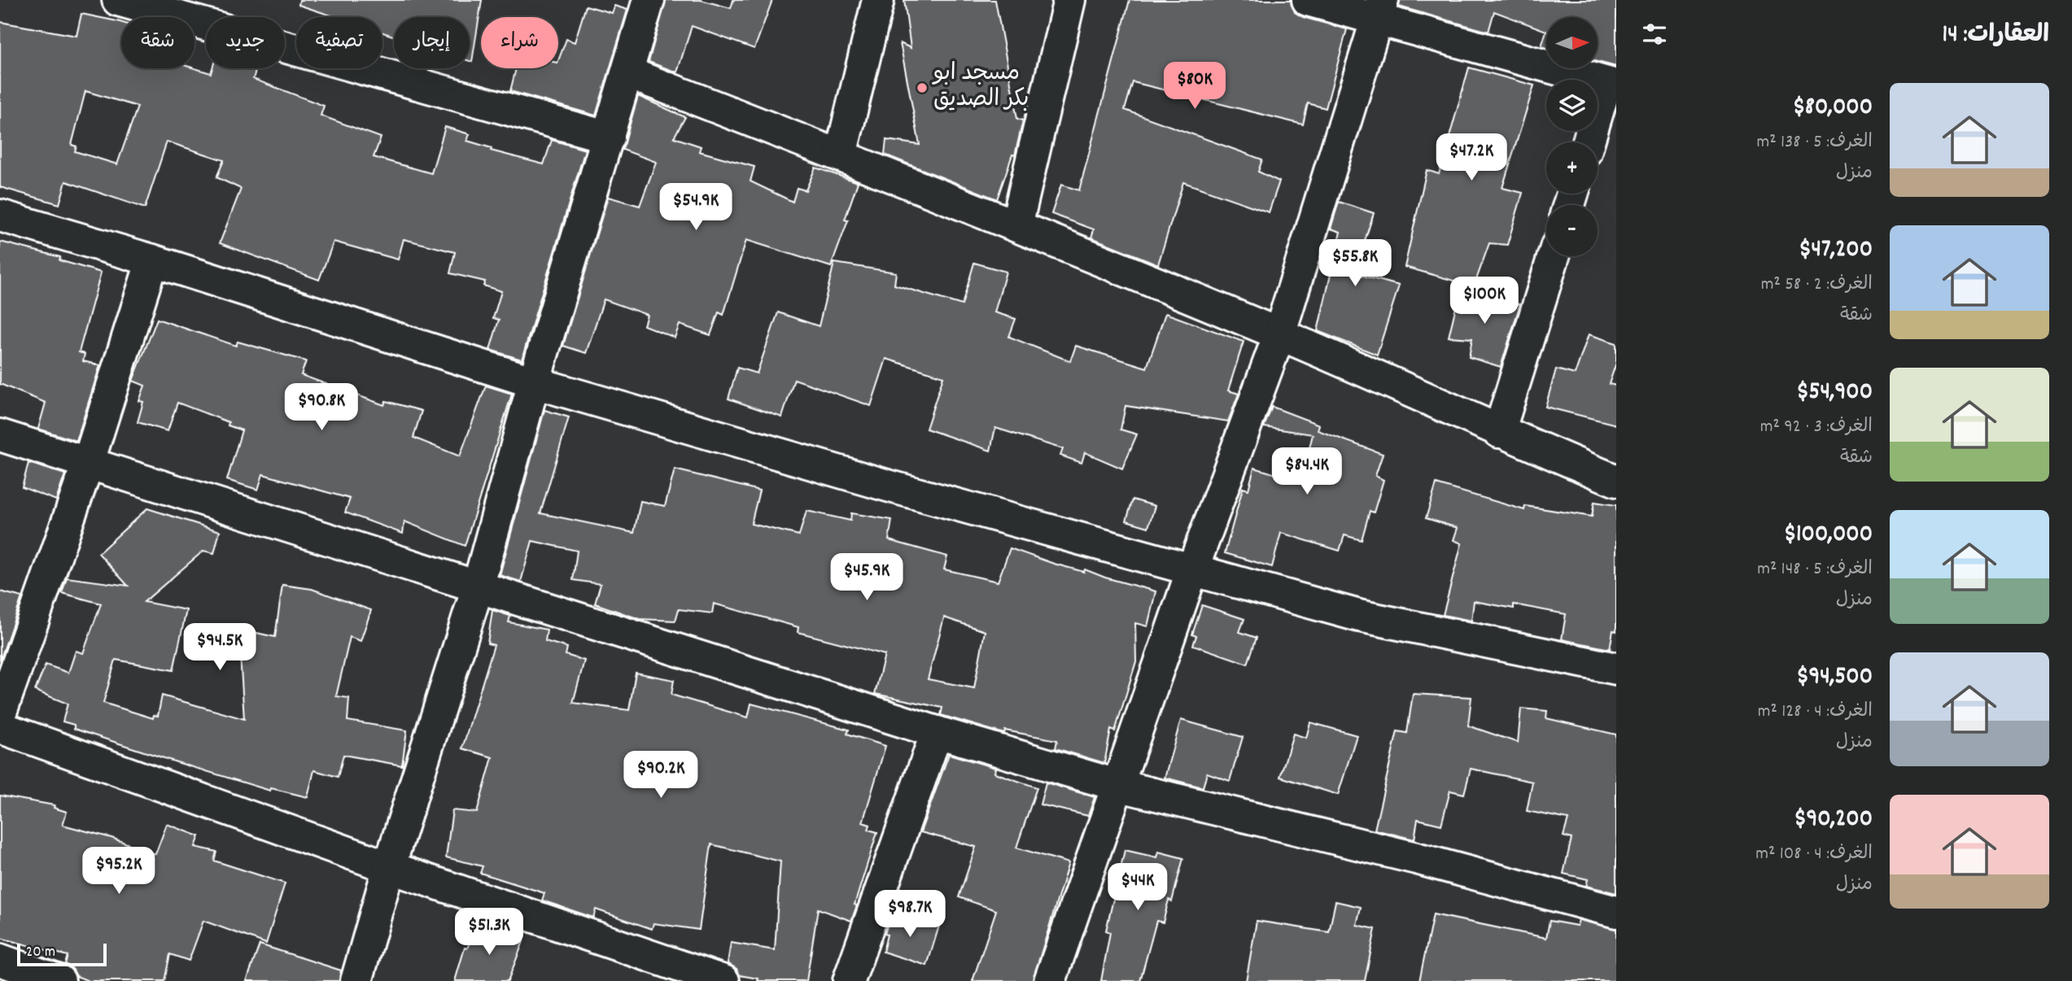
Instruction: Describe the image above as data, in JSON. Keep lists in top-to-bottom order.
{
  "places": ["مسجد ابو بكر الصديق"],
  "scale_bar": "20 m",
  "north": "right",
  "page": {
    "heading": "العقارات: 14",
    "map_buttons": ["+", "−"],
    "chip": [
      "شراء",
      "إيجار",
      "تصفية",
      "جديد",
      "شقة"
    ],
    "price": [
      "$80K",
      "$47.2K",
      "$54.9K",
      "$55.8K",
      "$100K",
      "$90.8K",
      "$84.4K",
      "$45.9K",
      "$94.5K",
      "$90.2K",
      "$95.2K",
      "$44K",
      "$98.7K",
      "$51.3K"
    ],
    "list": [
      {
        "name": "$80,000",
        "note": "الغرف: 5 · 138 m² · منزل"
      },
      {
        "name": "$47,200",
        "note": "الغرف: 2 · 58 m² · شقة"
      },
      {
        "name": "$54,900",
        "note": "الغرف: 3 · 92 m² · شقة"
      },
      {
        "name": "$100,000",
        "note": "الغرف: 5 · 148 m² · منزل"
      },
      {
        "name": "$94,500",
        "note": "الغرف: 4 · 128 m² · منزل"
      },
      {
        "name": "$90,200",
        "note": "الغرف: 4 · 108 m² · منزل"
      }
    ],
    "scale": "20 m"
  }
}
